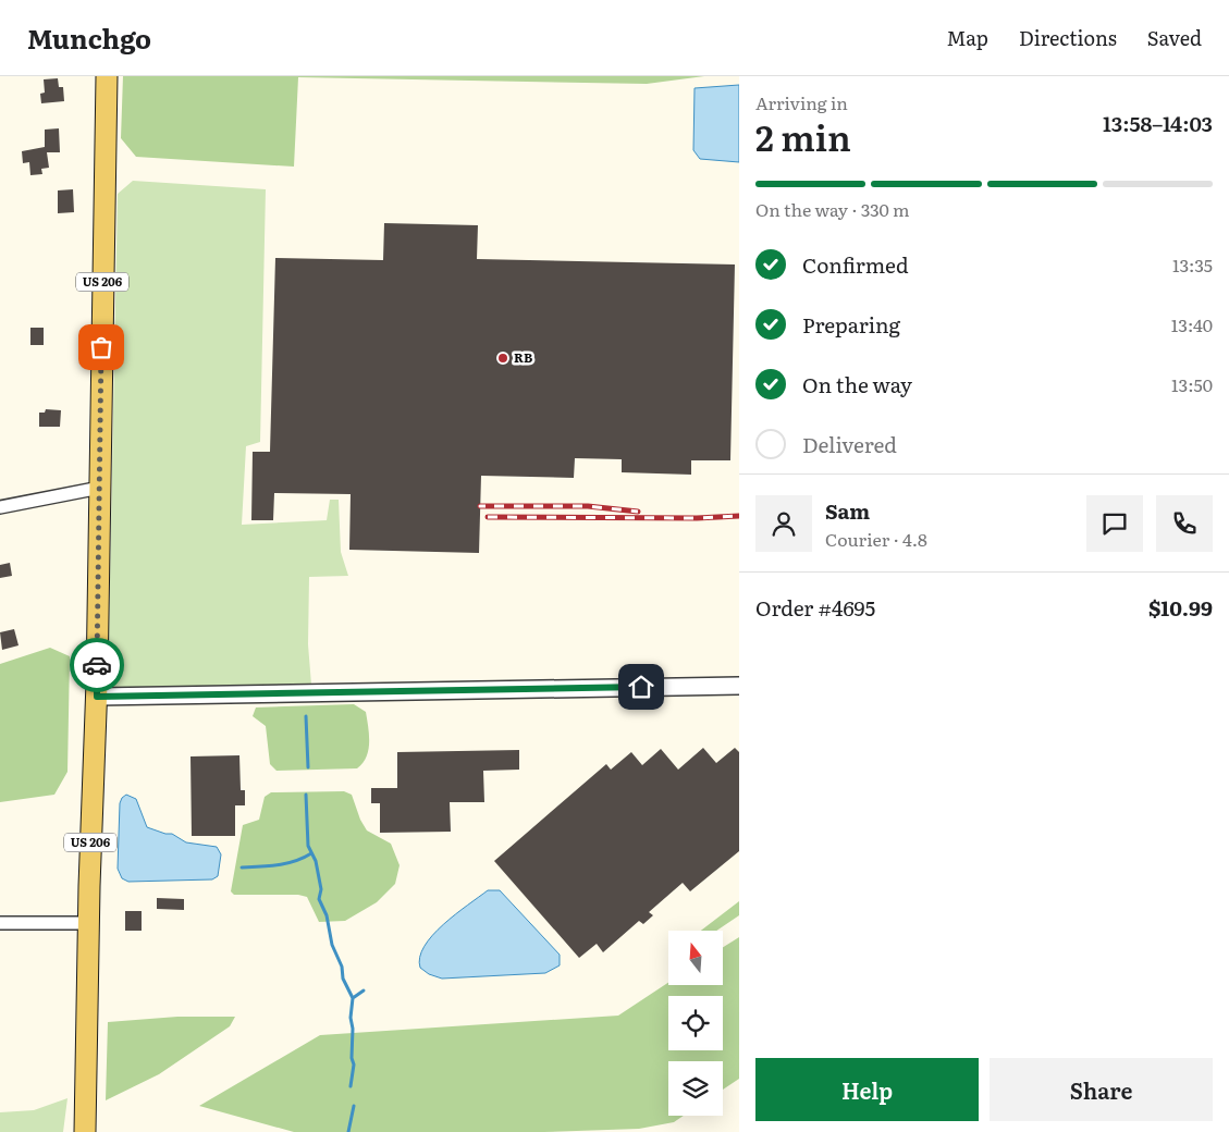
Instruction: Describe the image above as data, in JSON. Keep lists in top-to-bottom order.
{
  "streets": {
    "main road": ["US 206"]
  },
  "places": ["RB"],
  "north": "top",
  "page": {
    "header": "Munchgo",
    "nav": ["Map", "Directions", "Saved"],
    "heading": ["2 min", "Arriving in", "13:58–14:03"],
    "panel": [
      "Sam",
      "Courier · 4.8",
      "Order #4695",
      "$10.99"
    ],
    "bar": "On the way · 330 m",
    "list": [
      ["Confirmed", "13:35"],
      ["Preparing", "13:40"],
      ["On the way", "13:50"],
      "Delivered"
    ],
    "buttons": ["Help", "Share"]
  }
}
